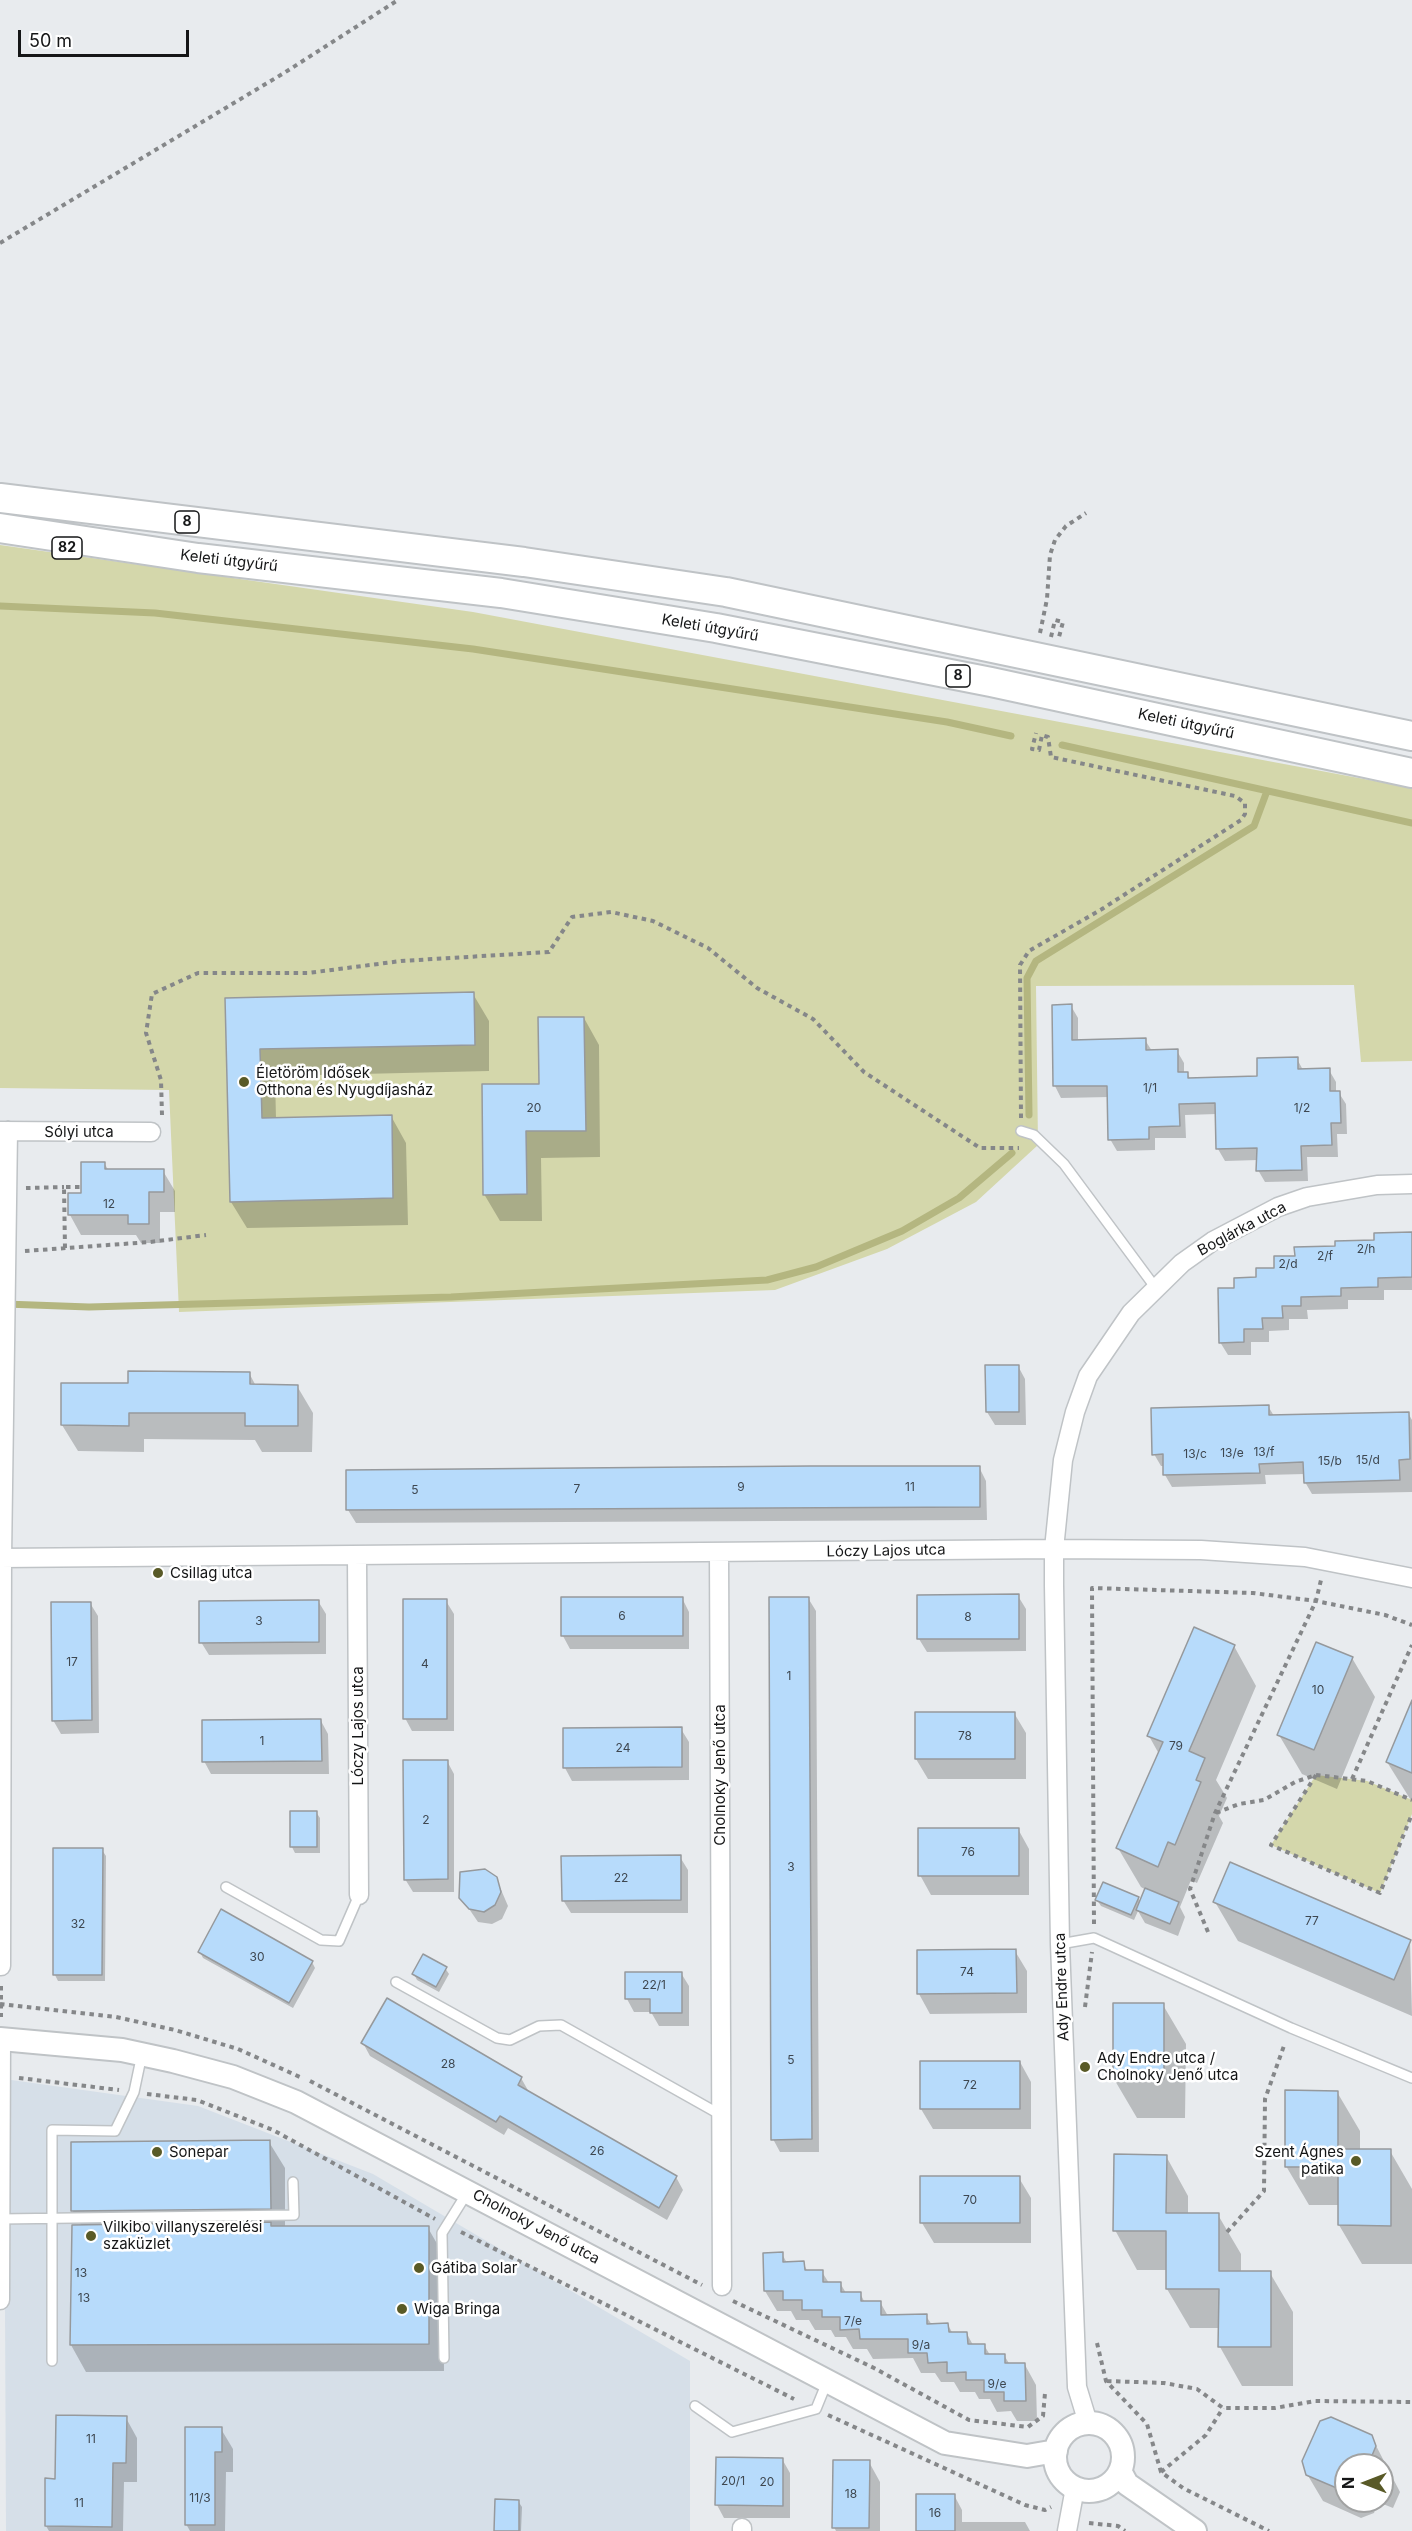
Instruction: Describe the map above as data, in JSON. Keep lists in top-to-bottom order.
{
  "streets": {
    "main road": ["8", "82", "Keleti útgyűrű"],
    "street": [
      "Sólyi utca",
      "Boglárka utca",
      "Lóczy Lajos utca",
      "Cholnoky Jenő utca",
      "Ady Endre utca"
    ]
  },
  "crossings": [
    ["82", "Keleti útgyűrű"],
    ["Sólyi utca", "Lóczy Lajos utca"],
    ["Boglárka utca", "Lóczy Lajos utca"],
    ["Boglárka utca", "Ady Endre utca"],
    ["Lóczy Lajos utca", "Cholnoky Jenő utca"],
    ["Lóczy Lajos utca", "Ady Endre utca"],
    ["Cholnoky Jenő utca", "Ady Endre utca"]
  ],
  "places": [
    "Életöröm Idősek Otthona és Nyugdíjasház",
    "Csillag utca",
    "Ady Endre utca / Cholnoky Jenő utca",
    "Sonepar",
    "Szent Ágnes patika",
    "Vilkibo villanyszerelési szaküzlet",
    "Gátiba Solar",
    "Wiga Bringa"
  ],
  "house_numbers": [
    "1/1",
    "20",
    "1/2",
    "12",
    "2/h",
    "2/f",
    "2/d",
    "13/f",
    "13/e",
    "13/c",
    "15/d",
    "15/b",
    "9",
    "11",
    "7",
    "5",
    "6",
    "8",
    "3",
    "17",
    "4",
    "1",
    "10",
    "78",
    "1",
    "79",
    "24",
    "2",
    "76",
    "3",
    "22",
    "77",
    "32",
    "30",
    "74",
    "22/1",
    "5",
    "28",
    "72",
    "26",
    "70",
    "13",
    "13",
    "7/e",
    "9/a",
    "9/e",
    "11",
    "20/1",
    "20",
    "18",
    "11/3",
    "11",
    "16"
  ],
  "scale_bar": "50 m",
  "north": "left"
}
